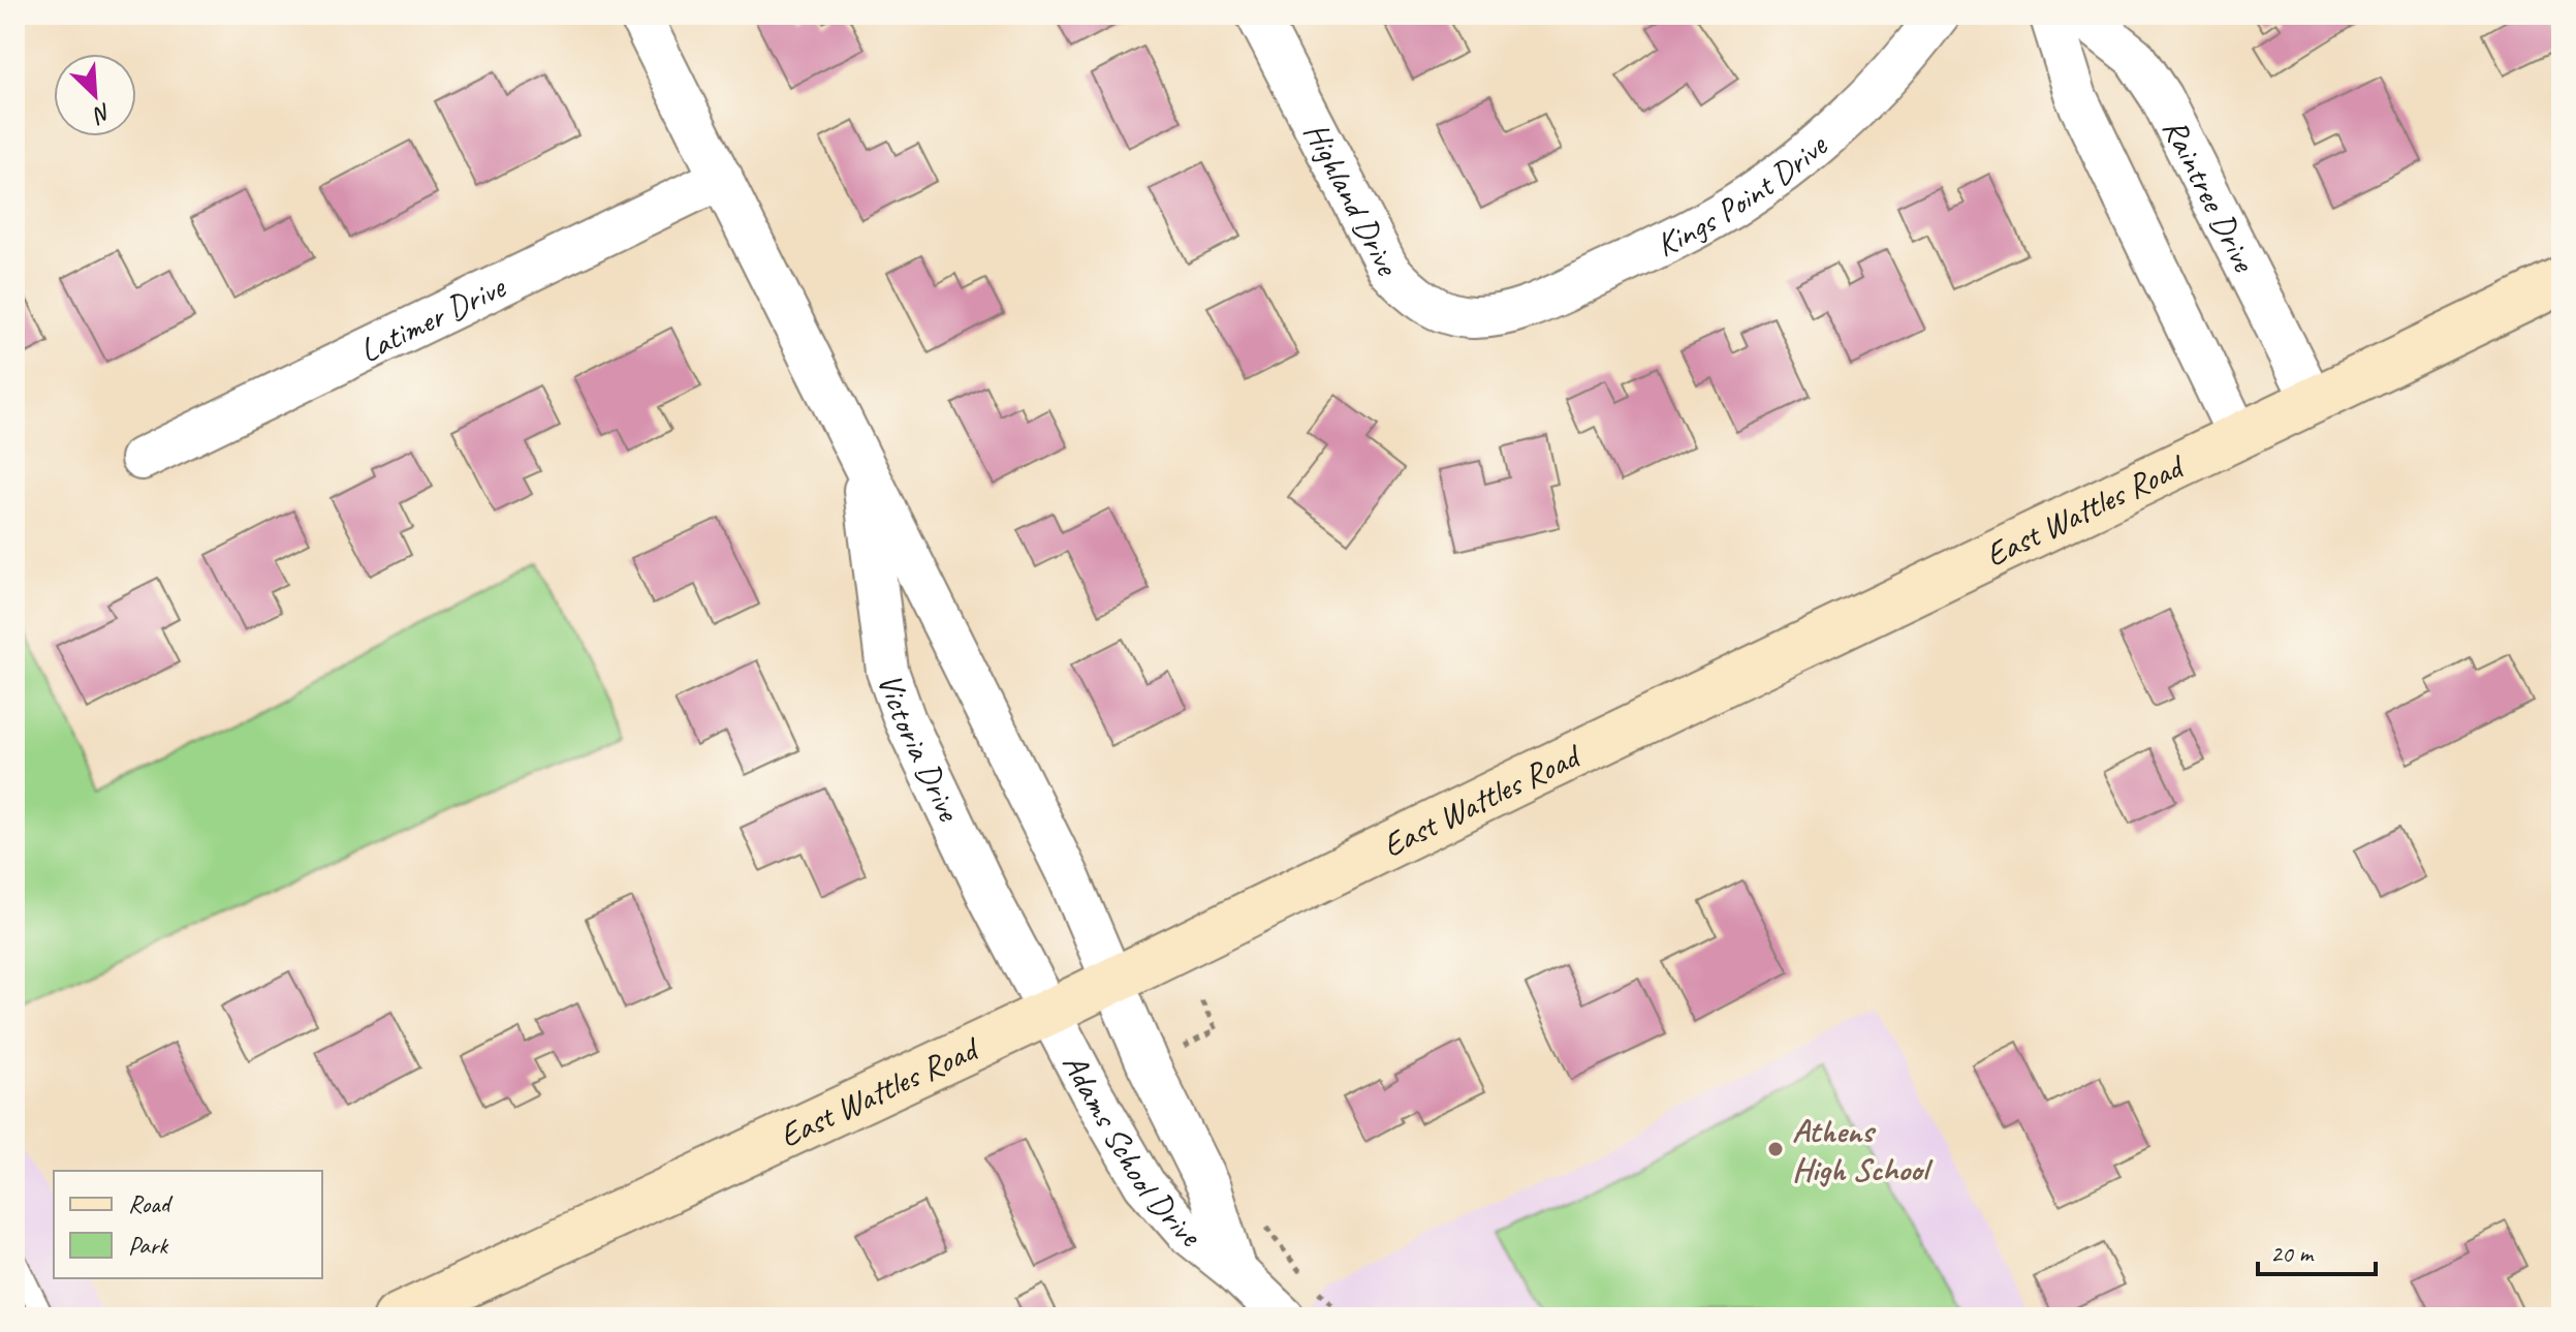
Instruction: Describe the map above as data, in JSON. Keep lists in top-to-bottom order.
{
  "streets": {
    "main road": ["East Wattles Road"],
    "street": [
      "Kings Point Drive",
      "Raintree Drive",
      "Highland Drive",
      "Latimer Drive",
      "Victoria Drive",
      "Adams School Drive"
    ]
  },
  "crossings": [
    ["Kings Point Drive", "Highland Drive"],
    ["Raintree Drive", "East Wattles Road"],
    ["Latimer Drive", "Victoria Drive"],
    ["East Wattles Road", "Victoria Drive"],
    ["East Wattles Road", "Adams School Drive"],
    ["Victoria Drive", "Adams School Drive"]
  ],
  "places": ["Athens High School"],
  "legend": ["Road", "Park"],
  "scale_bar": "20 m",
  "north": "bottom right"
}
